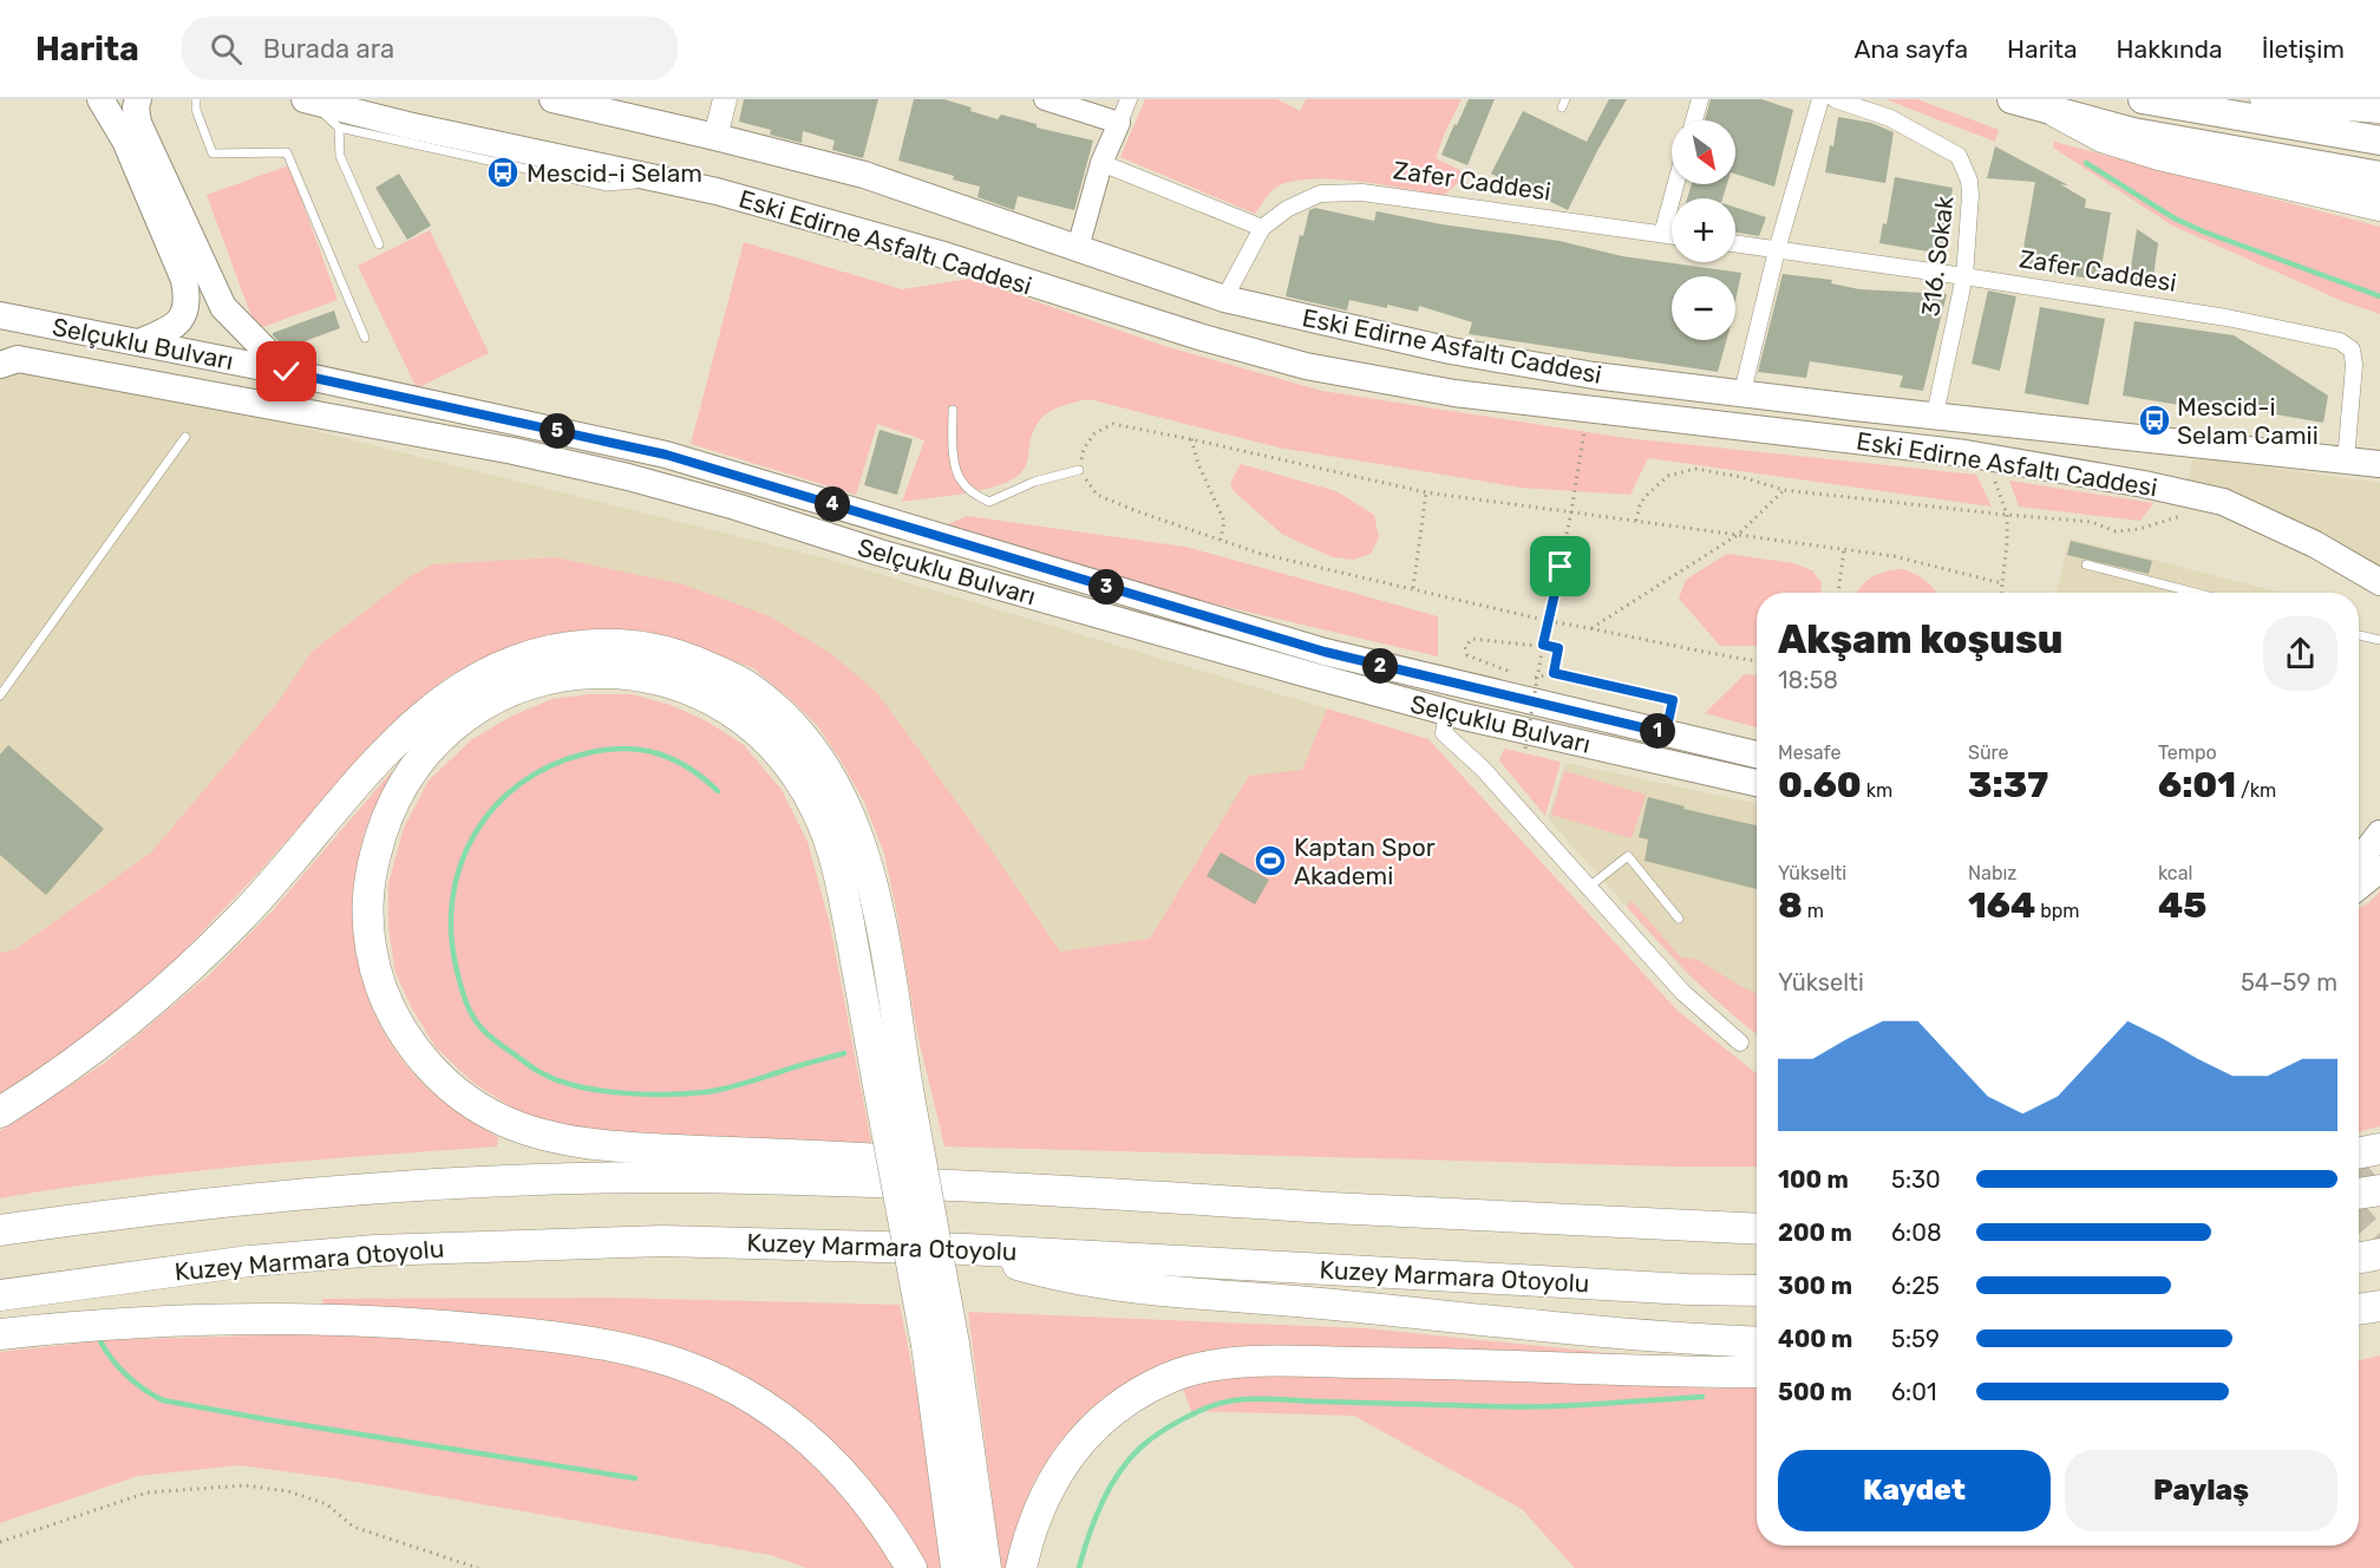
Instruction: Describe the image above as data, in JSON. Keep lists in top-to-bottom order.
{
  "streets": {
    "highway": ["Kuzey Marmara Otoyolu"],
    "main road": ["Eski Edirne Asfaltı Caddesi", "Selçuklu Bulvarı"],
    "street": ["Zafer Caddesi", "316. Sokak"]
  },
  "crossings": [
    ["Zafer Caddesi", "Eski Edirne Asfaltı Caddesi"],
    ["Zafer Caddesi", "316. Sokak"],
    ["Eski Edirne Asfaltı Caddesi", "316. Sokak"]
  ],
  "places": {
    "bus stop": ["Mescid-i Selam", "Mescid-i Selam Camii"],
    "sports": ["Kaptan Spor Akademi"]
  },
  "north": "bottom right",
  "page": {
    "header": "Harita",
    "search": "Burada ara",
    "nav": [
      "Ana sayfa",
      "Harita",
      "Hakkında",
      "İletişim"
    ],
    "map_buttons": ["+", "−"],
    "pins": [
      "5",
      "4",
      "3",
      "2",
      "1"
    ],
    "heading": ["Akşam koşusu", "18:58"],
    "stats": [
      ["Mesafe", "0.60 km"],
      ["Süre", "3:37"],
      ["Tempo", "6:01 /km"],
      ["Yükselti", "8 m"],
      ["Nabız", "164 bpm"],
      ["kcal", "45"]
    ],
    "chart": ["Yükselti", "54–59 m"],
    "list": [
      {
        "name": "100 m",
        "note": "5:30"
      },
      {
        "name": "200 m",
        "note": "6:08"
      },
      {
        "name": "300 m",
        "note": "6:25"
      },
      {
        "name": "400 m",
        "note": "5:59"
      },
      {
        "name": "500 m",
        "note": "6:01"
      }
    ],
    "buttons": ["Kaydet", "Paylaş"]
  }
}
